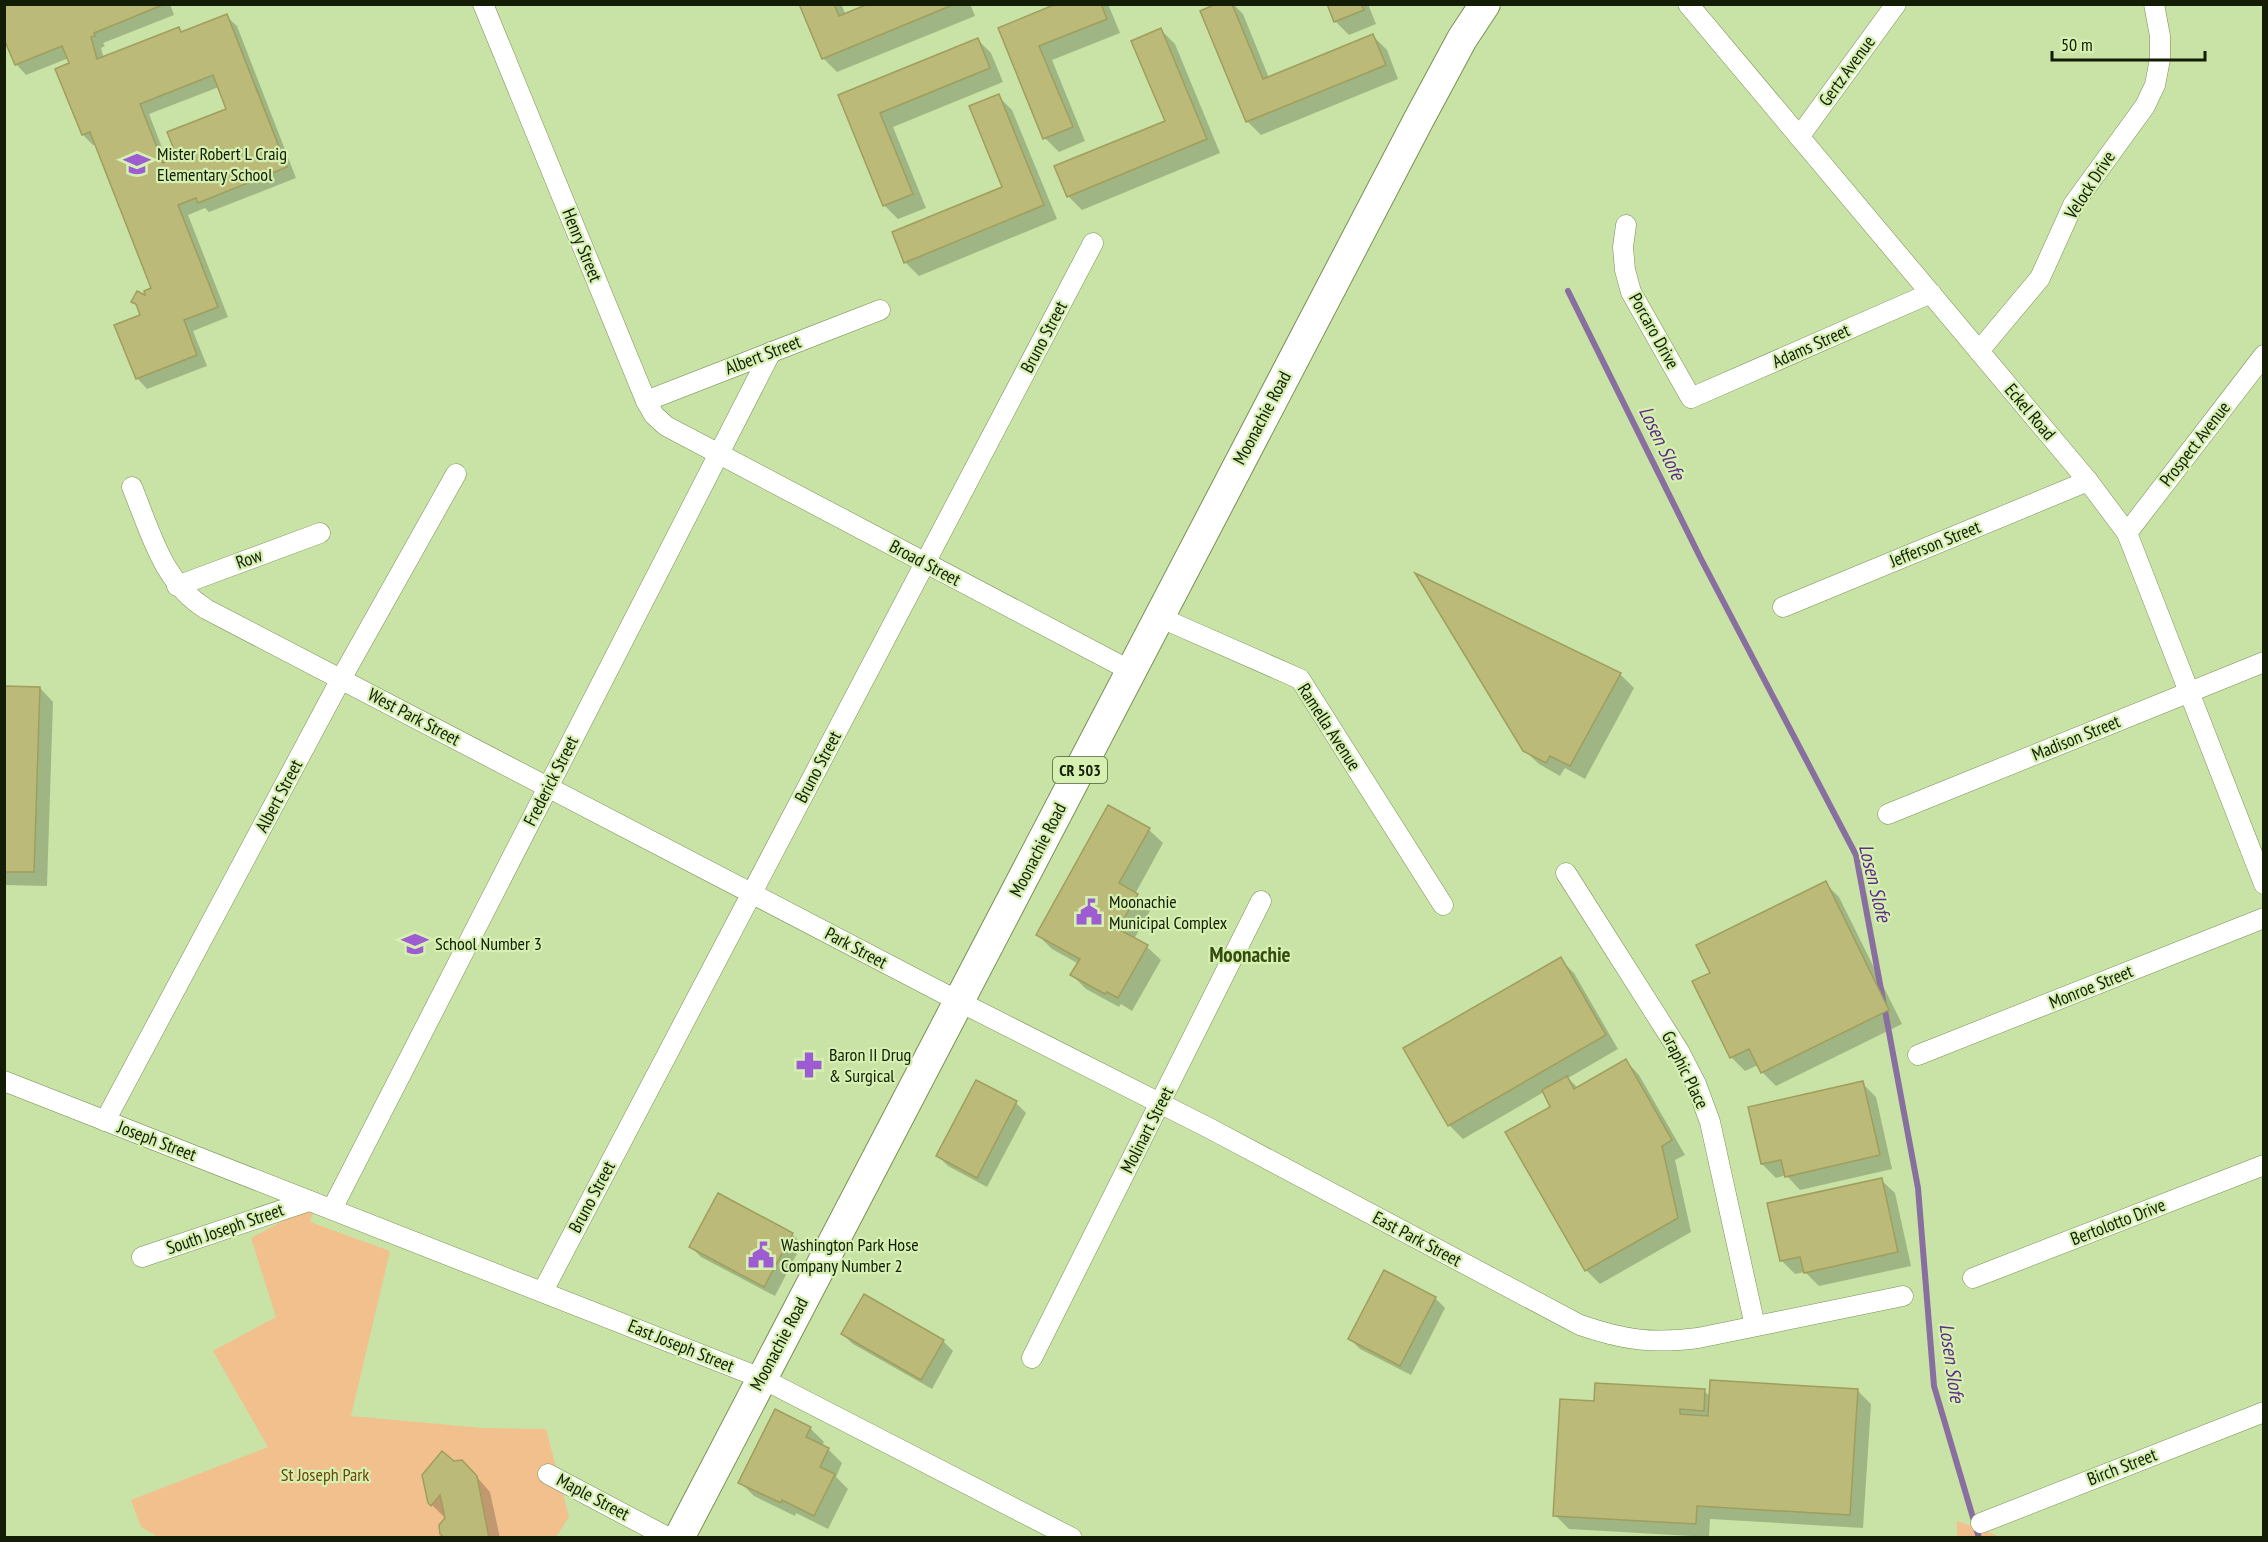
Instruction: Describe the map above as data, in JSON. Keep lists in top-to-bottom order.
{
  "streets": {
    "main road": ["Moonachie Road", "CR 503"],
    "street": [
      "Gertz Avenue",
      "Velock Drive",
      "Henry Street",
      "Porcaro Drive",
      "Bruno Street",
      "Adams Street",
      "Albert Street",
      "Eckel Road",
      "Prospect Avenue",
      "Jefferson Street",
      "Row",
      "Broad Street",
      "West Park Street",
      "Ramella Avenue",
      "Madison Street",
      "Frederick Street",
      "Park Street",
      "Monroe Street",
      "Graphic Place",
      "Molinart Street",
      "Joseph Street",
      "Bertolotto Drive",
      "South Joseph Street",
      "East Park Street",
      "East Joseph Street",
      "Birch Street",
      "Maple Street"
    ]
  },
  "crossings": [
    ["Gertz Avenue", "Eckel Road"],
    ["Velock Drive", "Eckel Road"],
    ["Henry Street", "Albert Street"],
    ["Henry Street", "Broad Street"],
    ["Henry Street", "Frederick Street"],
    ["Porcaro Drive", "Adams Street"],
    ["Bruno Street", "Broad Street"],
    ["Bruno Street", "West Park Street"],
    ["Bruno Street", "Park Street"],
    ["Bruno Street", "East Joseph Street"],
    ["Adams Street", "Eckel Road"],
    ["Albert Street", "West Park Street"],
    ["Albert Street", "Frederick Street"],
    ["Albert Street", "Joseph Street"],
    ["Eckel Road", "Prospect Avenue"],
    ["Eckel Road", "Jefferson Street"],
    ["Eckel Road", "Madison Street"],
    ["Moonachie Road", "Broad Street"],
    ["Moonachie Road", "Ramella Avenue"],
    ["Moonachie Road", "Park Street"],
    ["Moonachie Road", "East Park Street"],
    ["Moonachie Road", "East Joseph Street"],
    ["Row", "West Park Street"],
    ["Broad Street", "Frederick Street"],
    ["West Park Street", "Frederick Street"],
    ["West Park Street", "Park Street"],
    ["Frederick Street", "East Joseph Street"],
    ["Park Street", "East Park Street"],
    ["Graphic Place", "East Park Street"],
    ["Molinart Street", "East Park Street"],
    ["Joseph Street", "South Joseph Street"],
    ["Joseph Street", "East Joseph Street"],
    ["South Joseph Street", "East Joseph Street"]
  ],
  "districts": ["Moonachie"],
  "water": ["Losen Slofe"],
  "parks": ["St Joseph Park"],
  "places": {
    "school or university": ["Mister Robert L Craig Elementary School", "School Number 3"],
    "public building": ["Moonachie Municipal Complex", "Washington Park Hose Company Number 2"],
    "pharmacy": ["Baron II Drug & Surgical"]
  },
  "scale_bar": "50 m"
}
